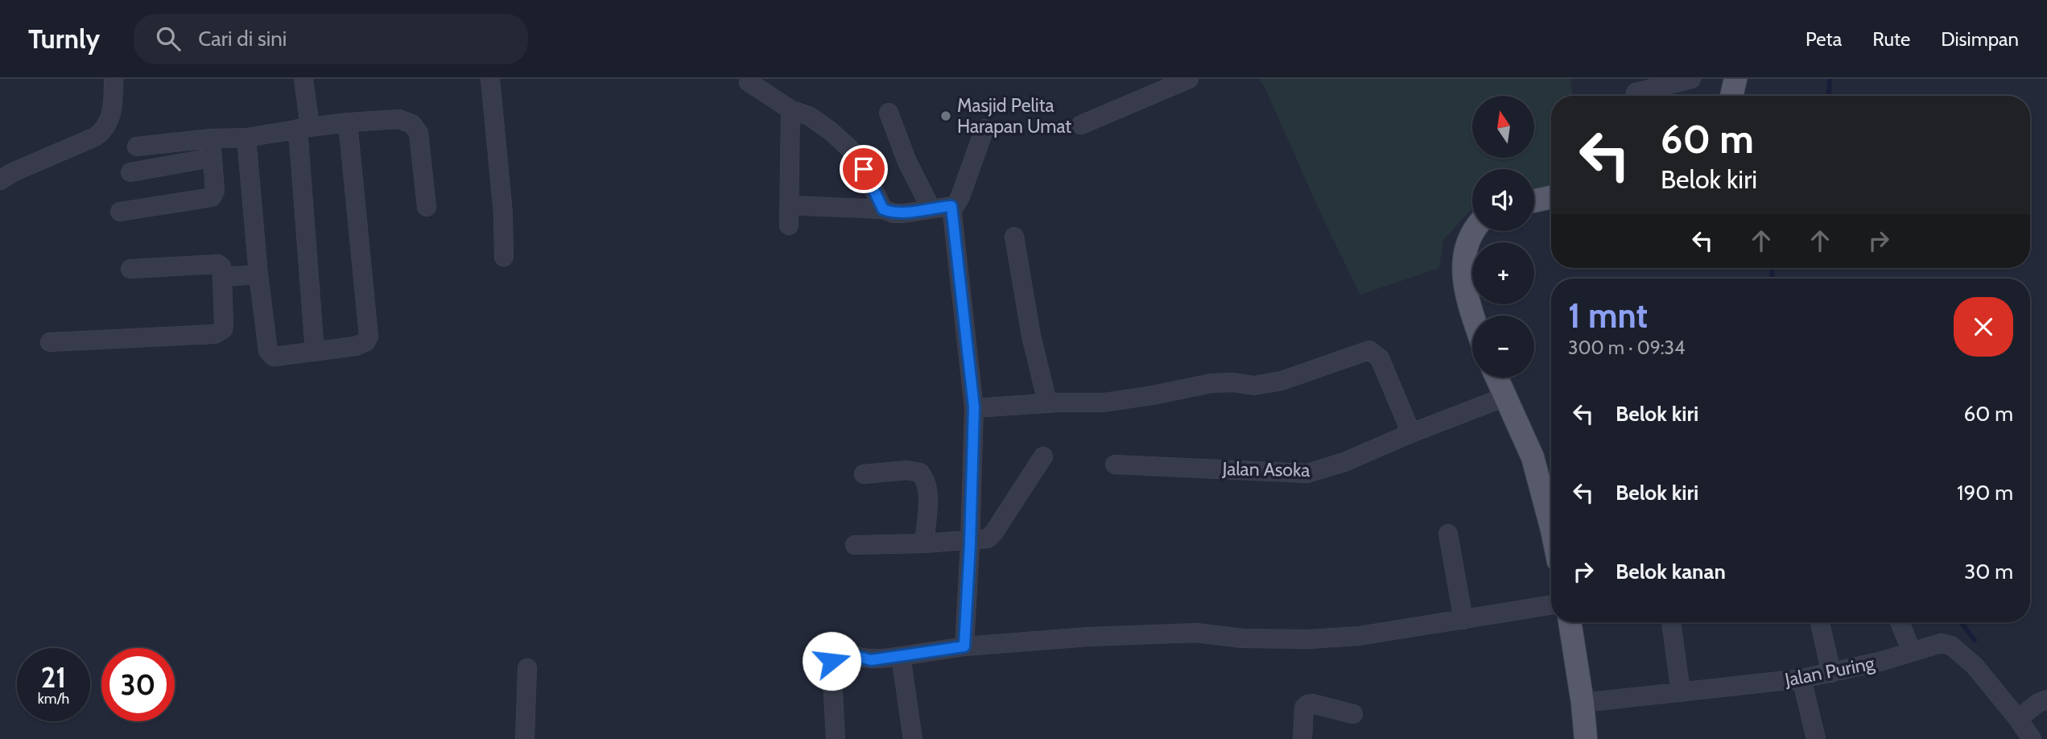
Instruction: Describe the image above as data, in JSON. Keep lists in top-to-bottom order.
{
  "streets": {
    "street": ["Jalan Asoka", "Jalan Puring"]
  },
  "places": ["Masjid Pelita Harapan Umat"],
  "north": "top",
  "page": {
    "header": "Turnly",
    "search": "Cari di sini",
    "nav": ["Peta", "Rute", "Disimpan"],
    "map_buttons": ["+", "−"],
    "turn": ["60 m", "Belok kiri"],
    "heading": ["1 mnt", "300 m · 09:34"],
    "list": [
      {
        "name": "Belok kiri",
        "value": "60 m"
      },
      {
        "name": "Belok kiri",
        "value": "190 m"
      },
      {
        "name": "Belok kanan",
        "value": "30 m"
      }
    ],
    "speed": "21 km/h",
    "limit": "30"
  }
}
